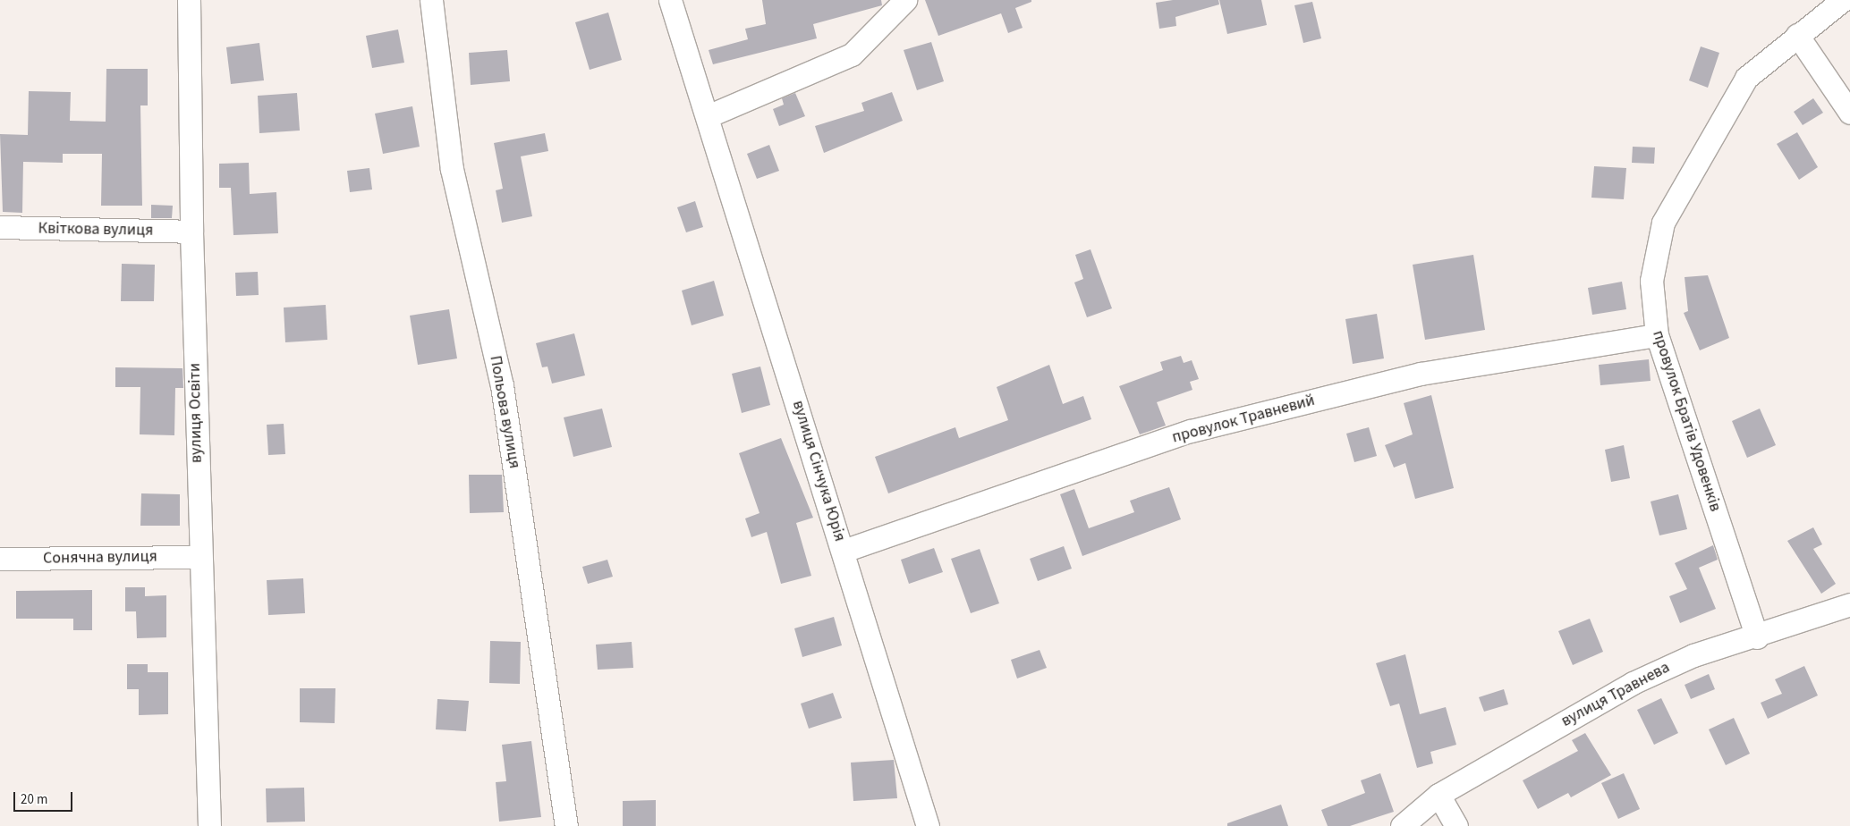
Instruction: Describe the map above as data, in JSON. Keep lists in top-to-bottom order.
{
  "streets": {
    "street": [
      "Квіткова вулиця",
      "Польова вулиця",
      "вулиця Освіти",
      "провулок Травневий",
      "провулок Братів Удовенків",
      "вулиця Сінчука Юрія",
      "Сонячна вулиця",
      "вулиця Травнева"
    ]
  },
  "crossings": [
    ["Квіткова вулиця", "вулиця Освіти"],
    ["вулиця Освіти", "Сонячна вулиця"],
    ["провулок Травневий", "провулок Братів Удовенків"],
    ["провулок Травневий", "вулиця Сінчука Юрія"],
    ["провулок Братів Удовенків", "вулиця Травнева"]
  ],
  "scale_bar": "20 m"
}
